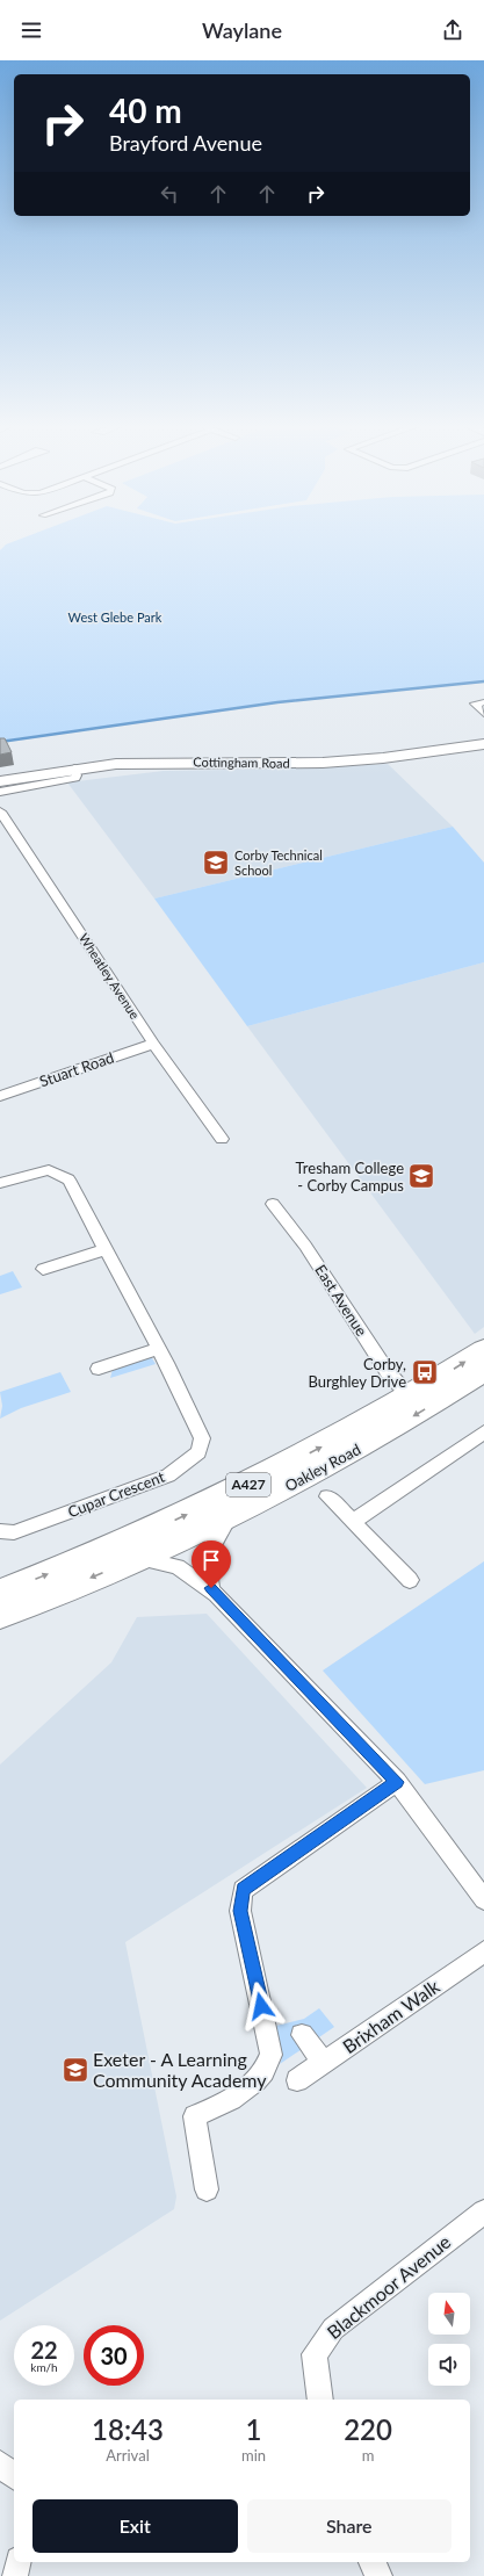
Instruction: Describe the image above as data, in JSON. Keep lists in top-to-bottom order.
{
  "streets": {
    "highway": ["Oakley Road", "A427"],
    "street": [
      "Cottingham Road",
      "Wheatley Avenue",
      "Stuart Road",
      "East Avenue",
      "Cupar Crescent",
      "Brixham Walk",
      "Blackmoor Avenue"
    ]
  },
  "crossings": [
    ["Wheatley Avenue", "Stuart Road"],
    ["East Avenue", "Oakley Road"]
  ],
  "parks": ["West Glebe Park"],
  "places": {
    "school or university": ["Corby Technical School", "Tresham College - Corby Campus", "Exeter - A Learning Community Academy"],
    "bus stop": ["Corby, Burghley Drive"]
  },
  "north": "top",
  "page": {
    "header": "Waylane",
    "turn": ["40 m", "Brayford Avenue"],
    "speed": "22 km/h",
    "limit": "30",
    "eta": [
      "18:43",
      "Arrival",
      "1",
      "min",
      "220",
      "m"
    ],
    "buttons": ["Exit", "Share"]
  }
}
